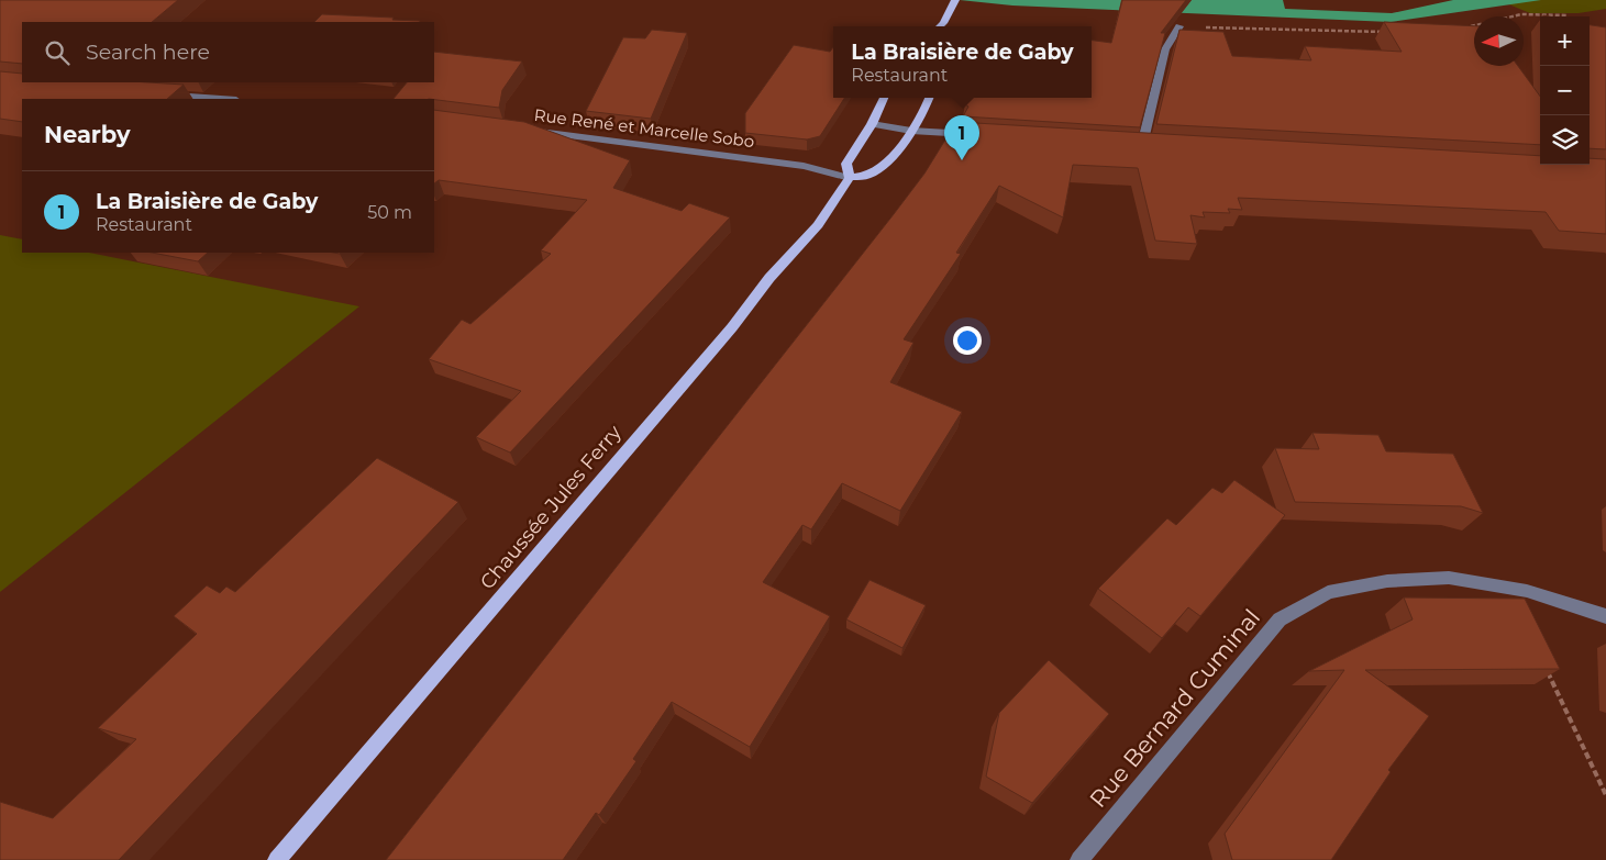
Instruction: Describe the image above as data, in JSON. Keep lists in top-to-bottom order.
{
  "streets": {
    "main road": ["Chaussée Jules Ferry"],
    "street": ["Rue René et Marcelle Sobo", "Rue Bernard Cuminal"]
  },
  "crossings": [
    ["Rue René et Marcelle Sobo", "Chaussée Jules Ferry"]
  ],
  "north": "left",
  "page": {
    "map_buttons": ["+", "−"],
    "search": "Search here",
    "popup": ["La Braisière de Gaby", "Restaurant"],
    "heading": "Nearby",
    "pins": "1",
    "list": [
      {
        "mark": "1",
        "name": "La Braisière de Gaby",
        "note": "Restaurant",
        "value": "50 m"
      }
    ]
  }
}
